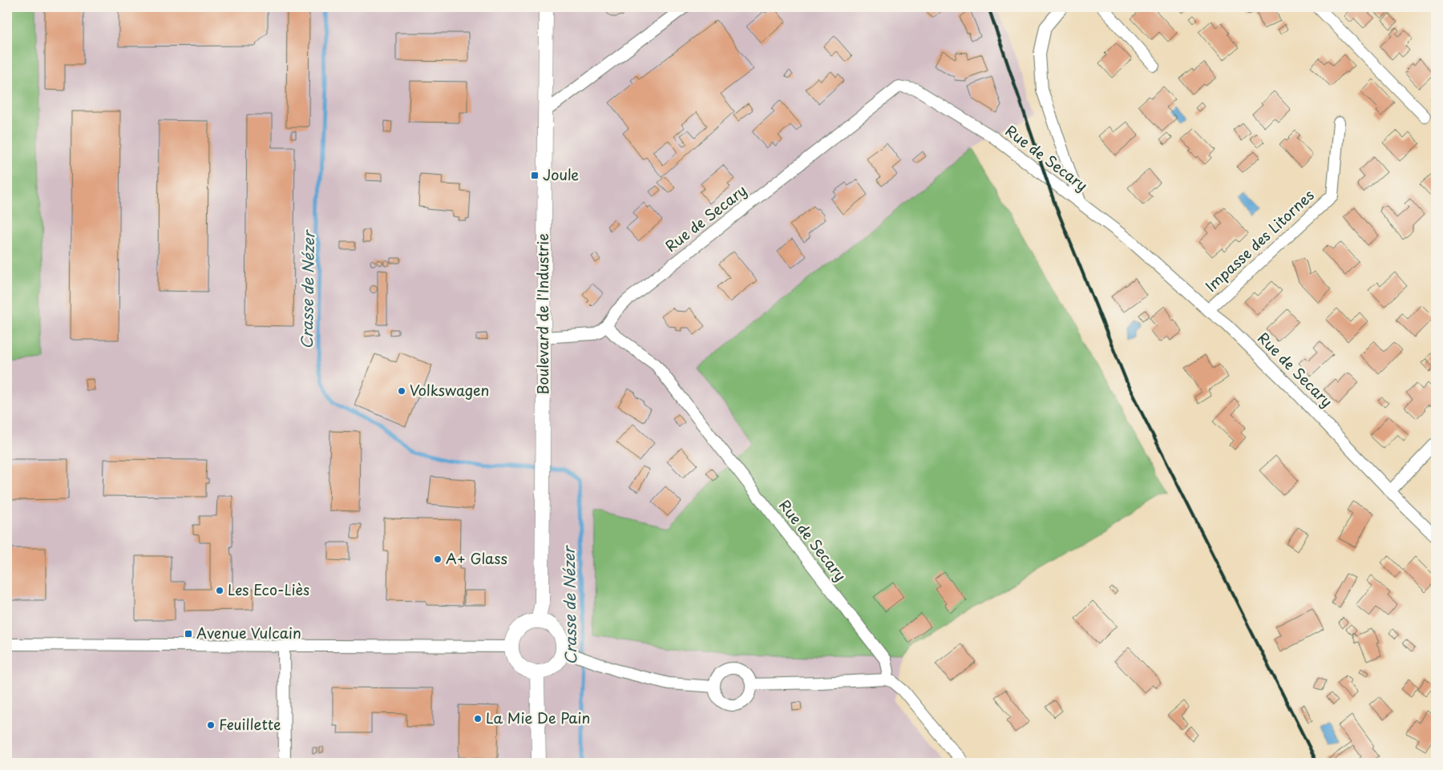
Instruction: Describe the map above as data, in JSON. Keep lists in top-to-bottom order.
{
  "streets": {
    "street": ["Rue de Secary", "Impasse des Litornes", "Boulevard de l'Industrie"]
  },
  "crossings": [
    ["Rue de Secary", "Impasse des Litornes"],
    ["Rue de Secary", "Boulevard de l'Industrie"]
  ],
  "water": ["Crasse de Nézer"],
  "places": {
    "transit": ["Joule", "Avenue Vulcain"],
    "other": [
      "Volkswagen",
      "A+ Glass",
      "Les Eco-Liès",
      "La Mie De Pain",
      "Feuillette"
    ]
  }
}
